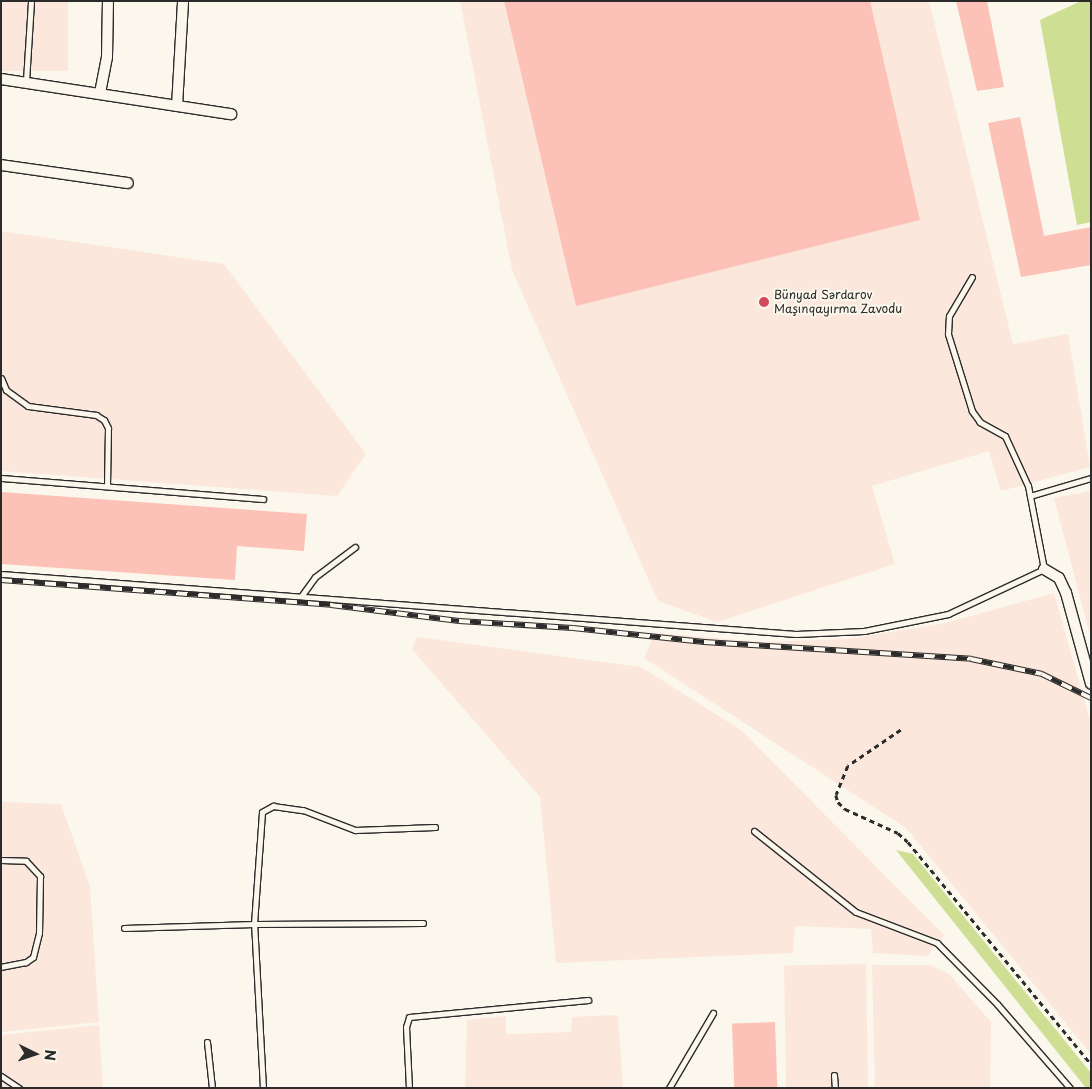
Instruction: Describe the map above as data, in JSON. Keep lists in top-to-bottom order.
{
  "places": ["Bünyad Sərdarov Maşınqayırma Zavodu"],
  "north": "right"
}
